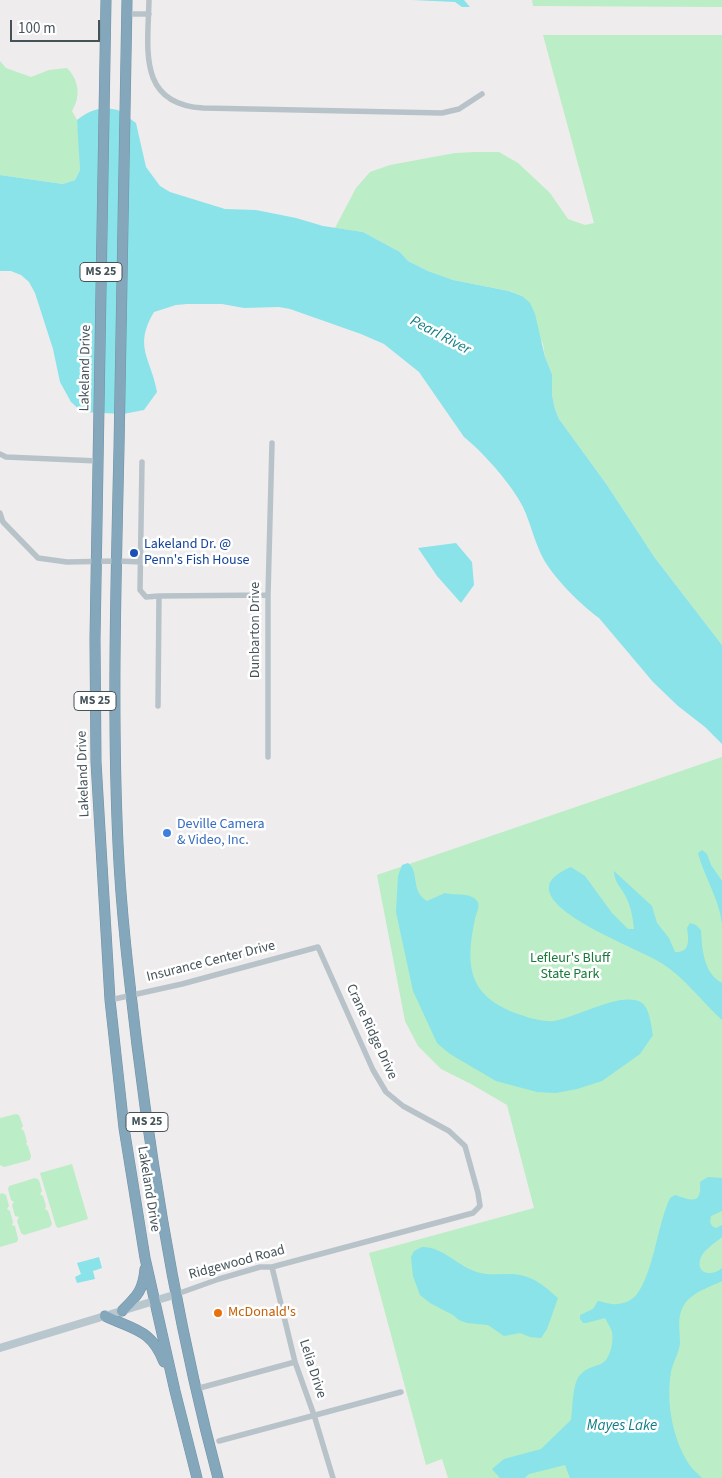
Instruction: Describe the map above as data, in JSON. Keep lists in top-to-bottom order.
{
  "streets": {
    "highway": ["MS 25", "Lakeland Drive"],
    "street": [
      "Dunbarton Drive",
      "Insurance Center Drive",
      "Crane Ridge Drive",
      "Ridgewood Road",
      "Lelia Drive"
    ]
  },
  "crossings": [
    ["Lakeland Drive", "Insurance Center Drive"],
    ["Lakeland Drive", "Ridgewood Road"],
    ["Insurance Center Drive", "Crane Ridge Drive"],
    ["Crane Ridge Drive", "Ridgewood Road"],
    ["Ridgewood Road", "Lelia Drive"]
  ],
  "water": ["Pearl River", "Mayes Lake"],
  "parks": ["Lefleur's Bluff State Park"],
  "places": ["Lakeland Dr. @ Penn's Fish House", "Deville Camera & Video, Inc.", "McDonald's"],
  "scale_bar": "100 m"
}
